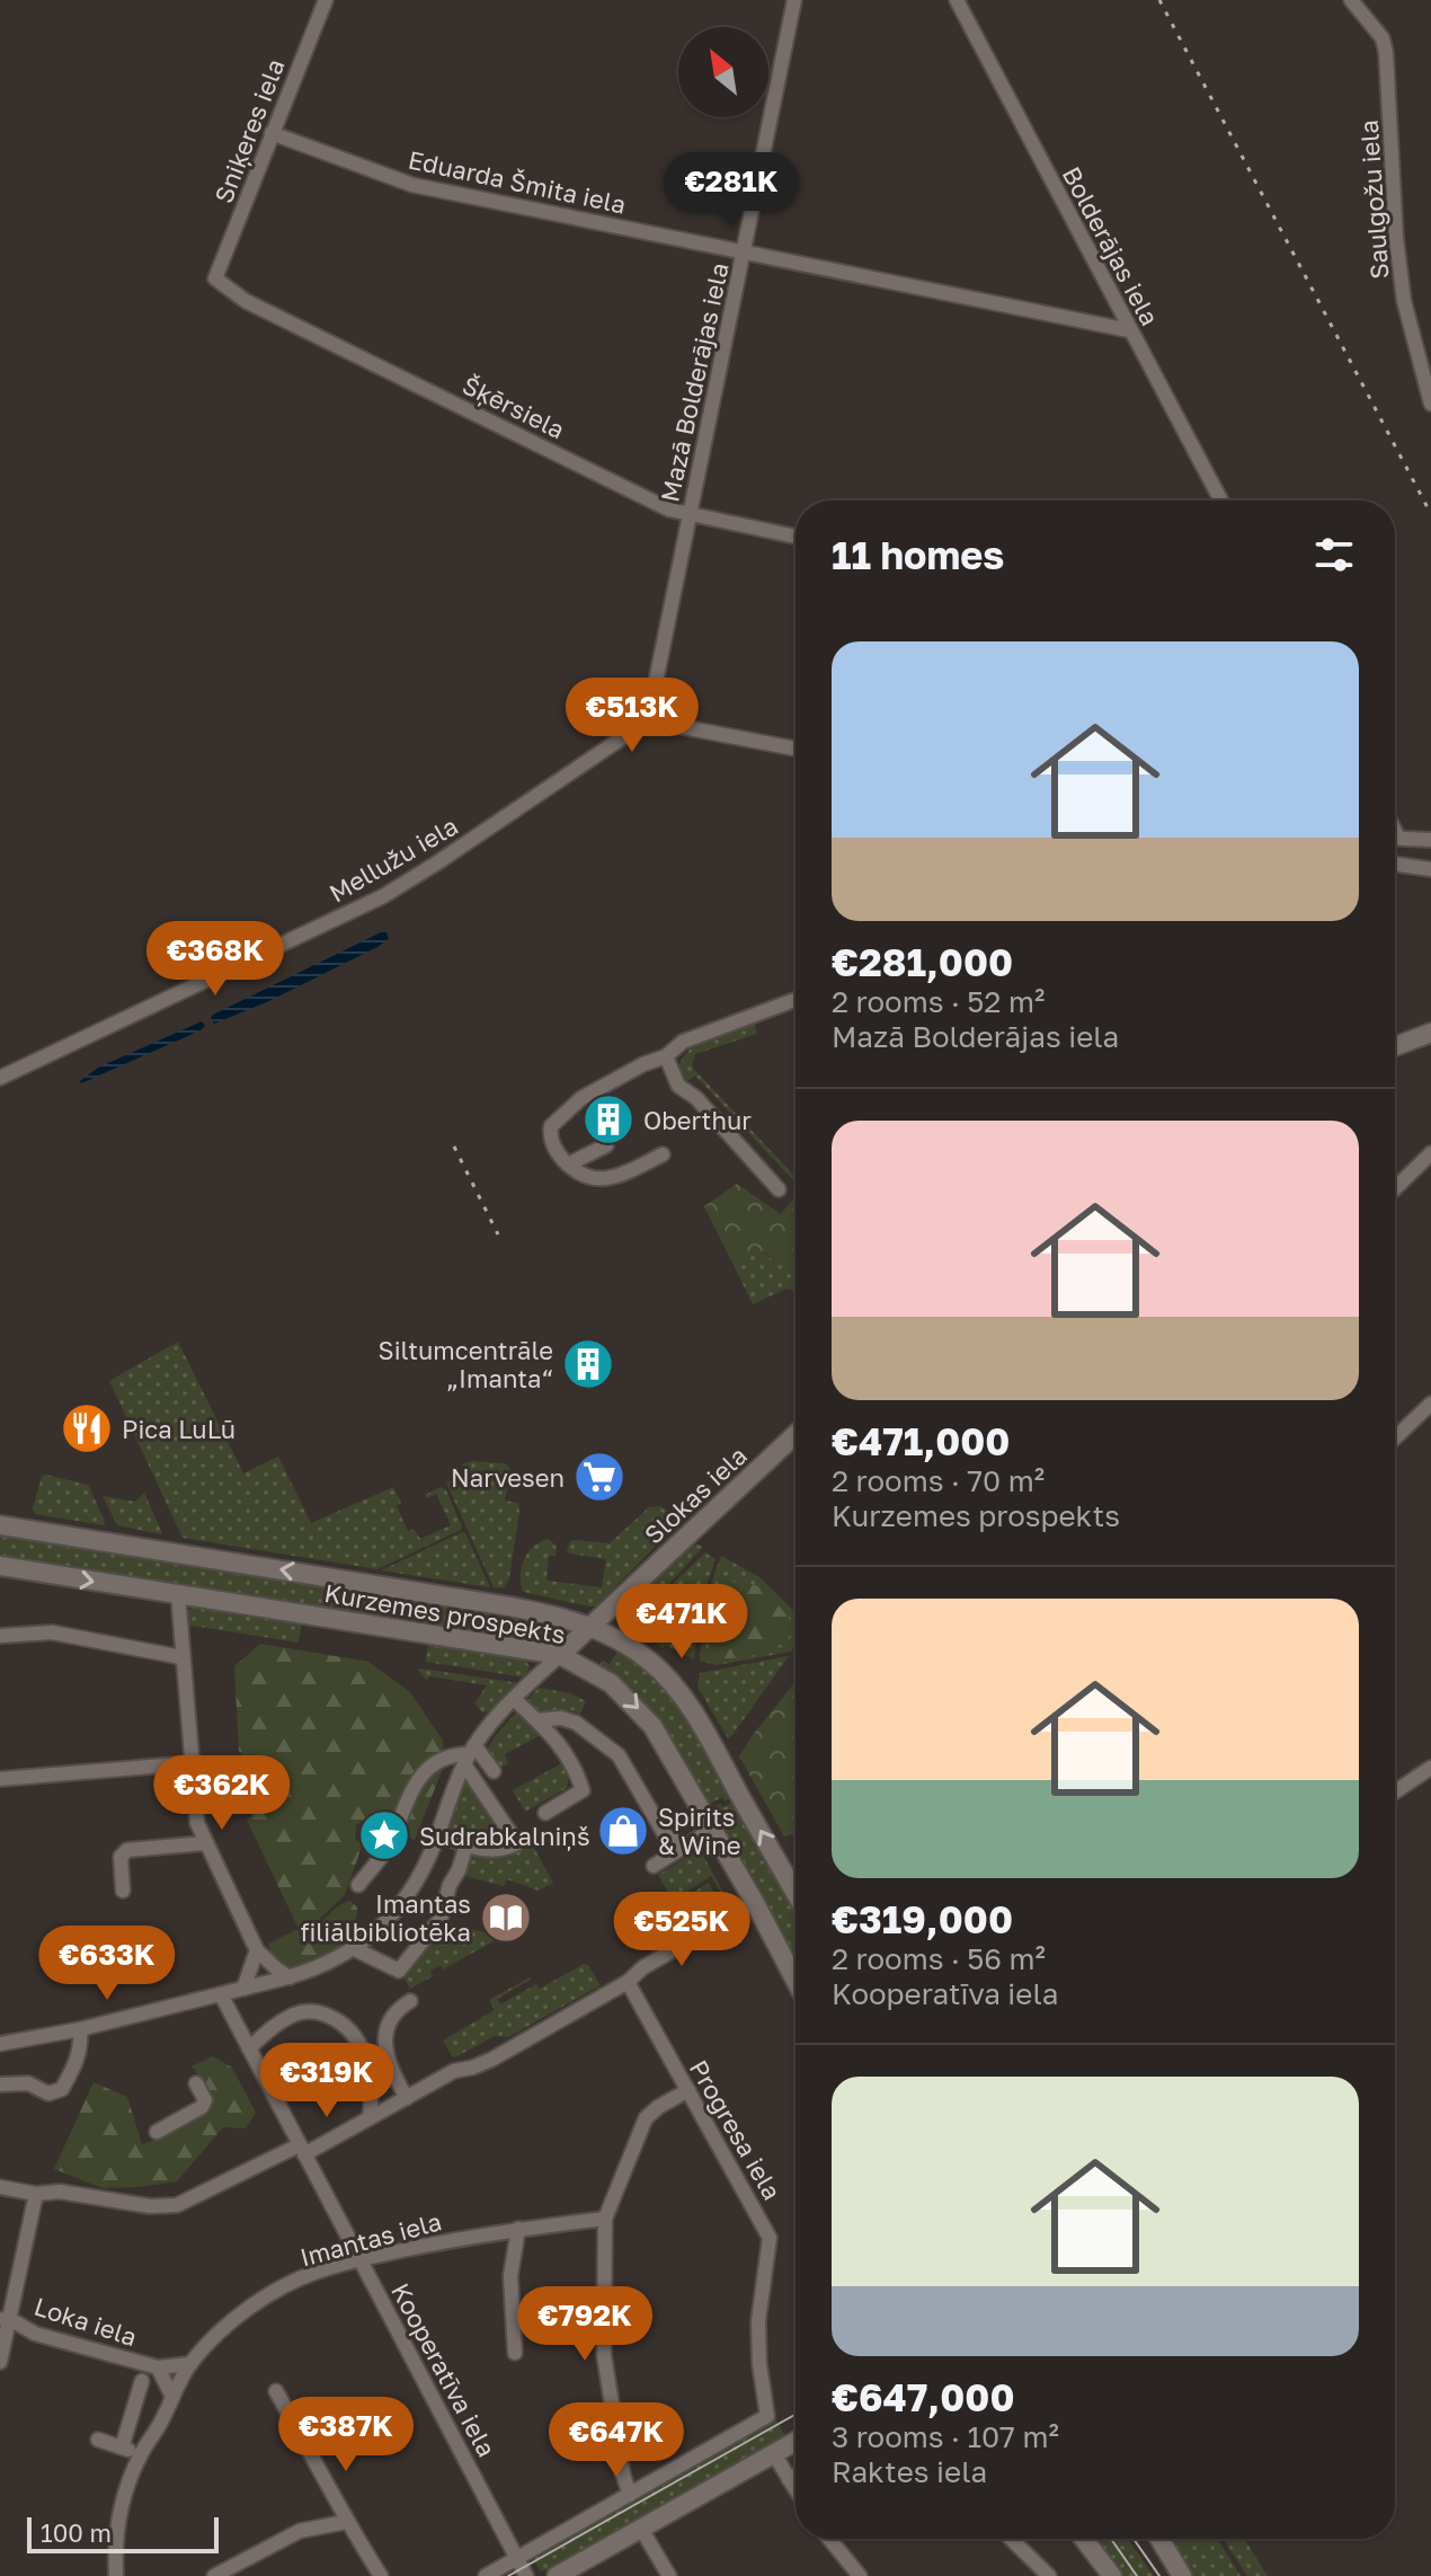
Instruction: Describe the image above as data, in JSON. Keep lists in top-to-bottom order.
{
  "streets": {
    "main road": ["Slokas iela", "Kurzemes prospekts"],
    "street": [
      "Sniķeres iela",
      "Eduarda Šmita iela",
      "Saulgožu iela",
      "Bolderājas iela",
      "Mazā Bolderājas iela",
      "Šķērsiela",
      "Mellužu iela",
      "Progresa iela",
      "Imantas iela",
      "Loka iela",
      "Kooperatīva iela"
    ]
  },
  "crossings": [
    ["Sniķeres iela", "Eduarda Šmita iela"],
    ["Sniķeres iela", "Šķērsiela"],
    ["Eduarda Šmita iela", "Bolderājas iela"],
    ["Eduarda Šmita iela", "Mazā Bolderājas iela"],
    ["Mazā Bolderājas iela", "Šķērsiela"],
    ["Mazā Bolderājas iela", "Mellužu iela"],
    ["Slokas iela", "Kurzemes prospekts"],
    ["Slokas iela", "Kooperatīva iela"],
    ["Imantas iela", "Loka iela"],
    ["Imantas iela", "Kooperatīva iela"]
  ],
  "places": {
    "building": ["Oberthur", "Siltumcentrāle „Imanta“"],
    "restaurant": ["Pica LuLū"],
    "supermarket": ["Narvesen"],
    "shop": ["Spirits & Wine"],
    "place": ["Sudrabkalniņš"],
    "library": ["Imantas filiālbibliotēka"]
  },
  "scale_bar": "100 m",
  "north": "top left",
  "page": {
    "price": [
      "€281K",
      "€513K",
      "€368K",
      "€471K",
      "€362K",
      "€525K",
      "€633K",
      "€319K",
      "€792K",
      "€387K",
      "€647K"
    ],
    "heading": "11 homes",
    "list": [
      {
        "name": "€281,000",
        "note": "2 rooms · 52 m² · Mazā Bolderājas iela"
      },
      {
        "name": "€471,000",
        "note": "2 rooms · 70 m² · Kurzemes prospekts"
      },
      {
        "name": "€319,000",
        "note": "2 rooms · 56 m² · Kooperatīva iela"
      },
      {
        "name": "€647,000",
        "note": "3 rooms · 107 m² · Raktes iela"
      }
    ],
    "scale": "100 m"
  }
}
